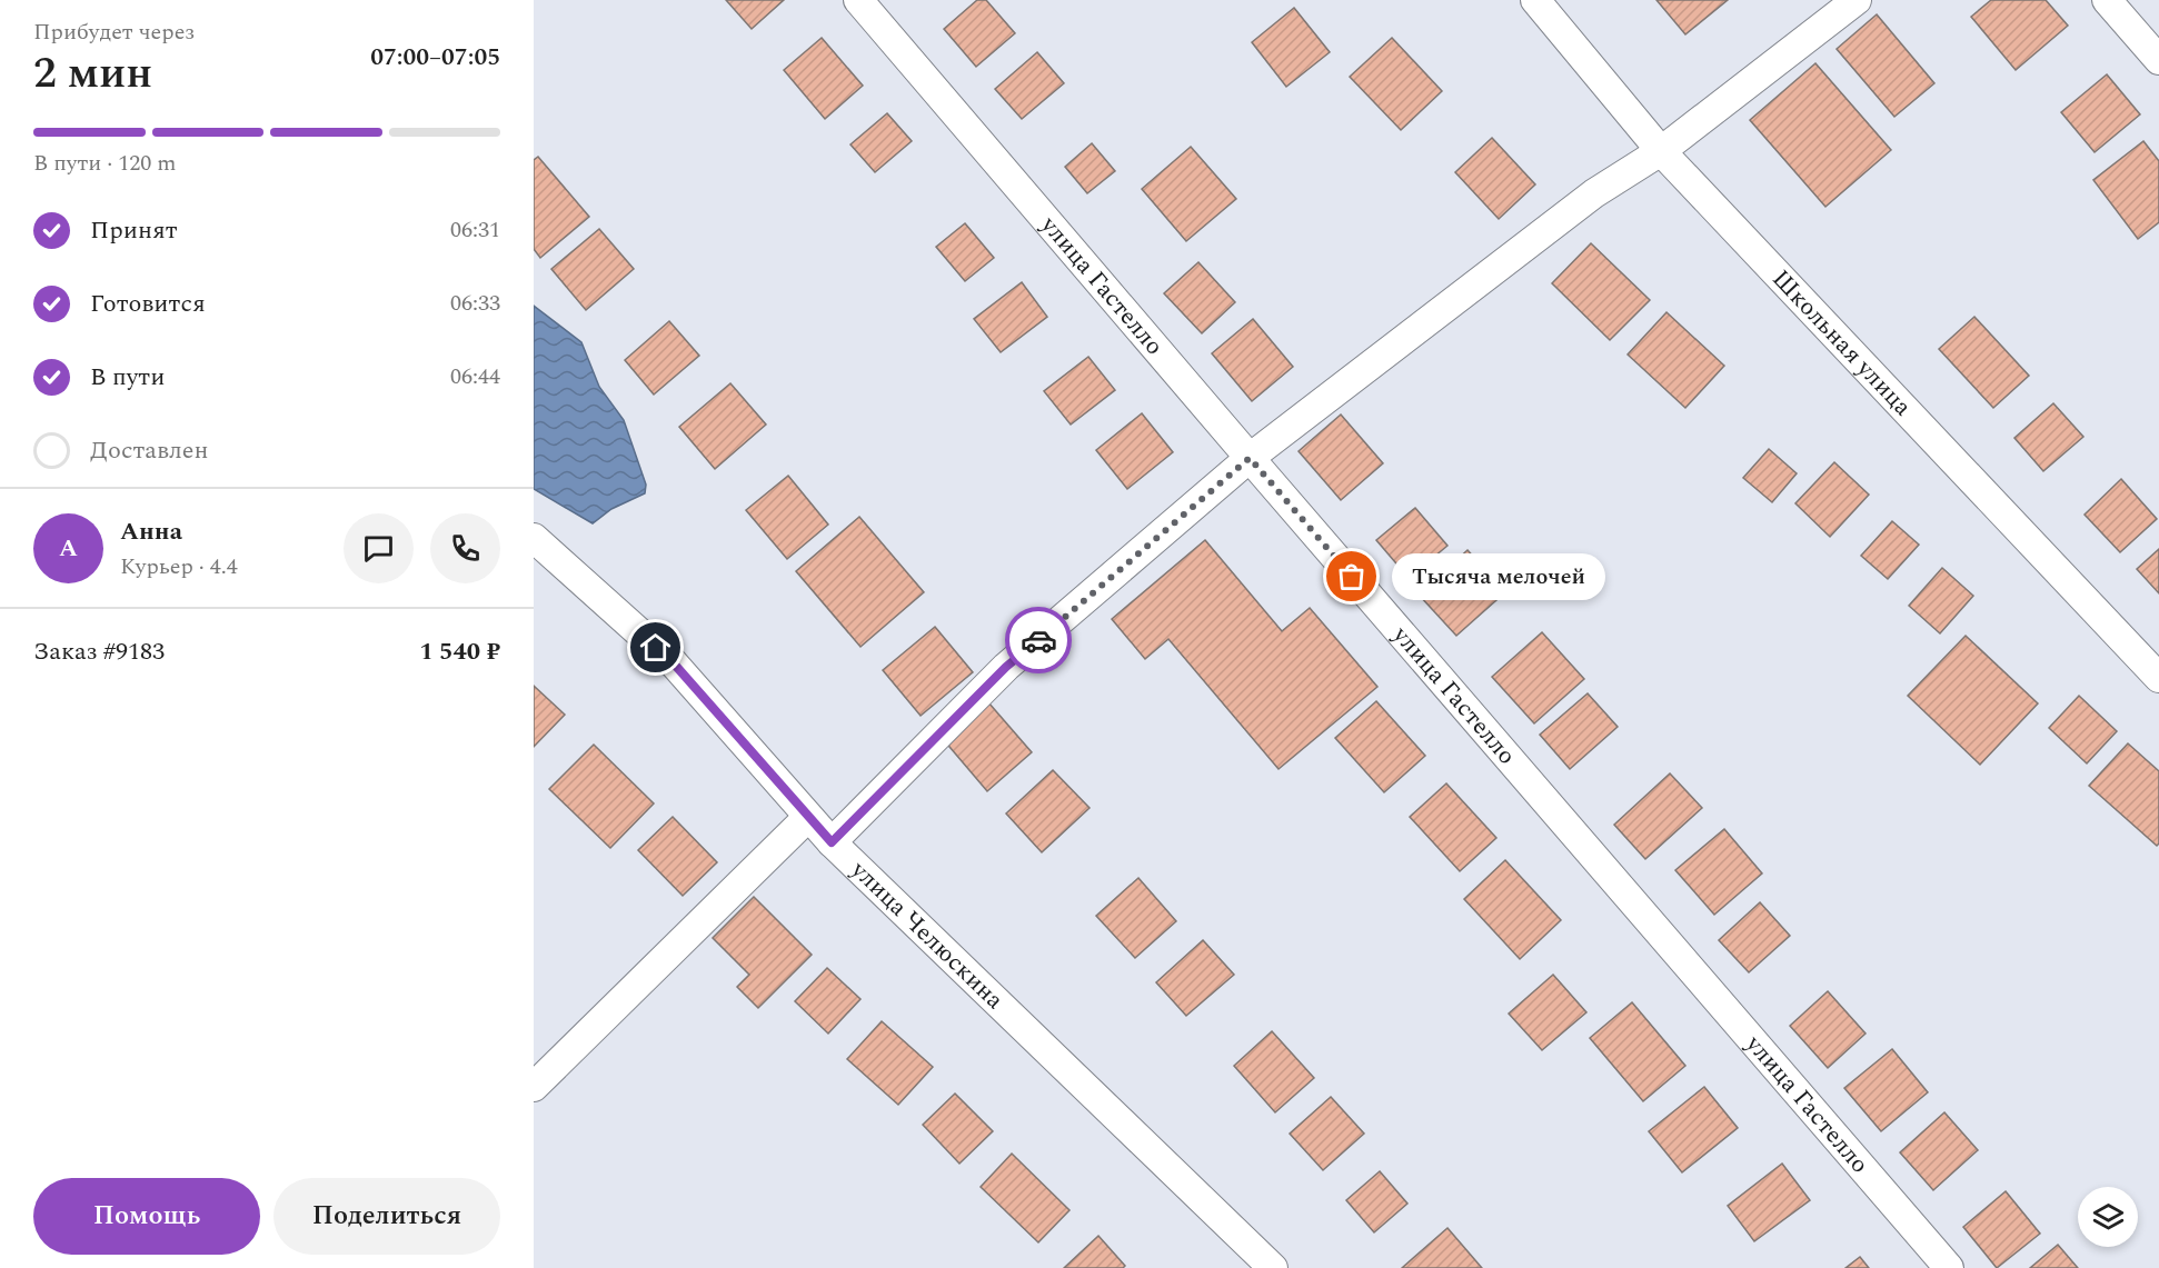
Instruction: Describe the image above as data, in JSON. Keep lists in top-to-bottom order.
{
  "streets": {
    "street": ["улица Гастелло", "Школьная улица", "улица Челюскина"]
  },
  "places": ["Тысяча мелочей"],
  "page": {
    "heading": ["2 мин", "Прибудет через", "07:00–07:05"],
    "panel": [
      "Анна",
      "Курьер · 4.4",
      "Заказ #9183",
      "1 540 ₽"
    ],
    "bar": "В пути · 120 m",
    "list": [
      ["Принят", "06:31"],
      ["Готовится", "06:33"],
      ["В пути", "06:44"],
      "Доставлен"
    ],
    "round": "А",
    "bubble": "Тысяча мелочей",
    "buttons": ["Помощь", "Поделиться"]
  }
}
